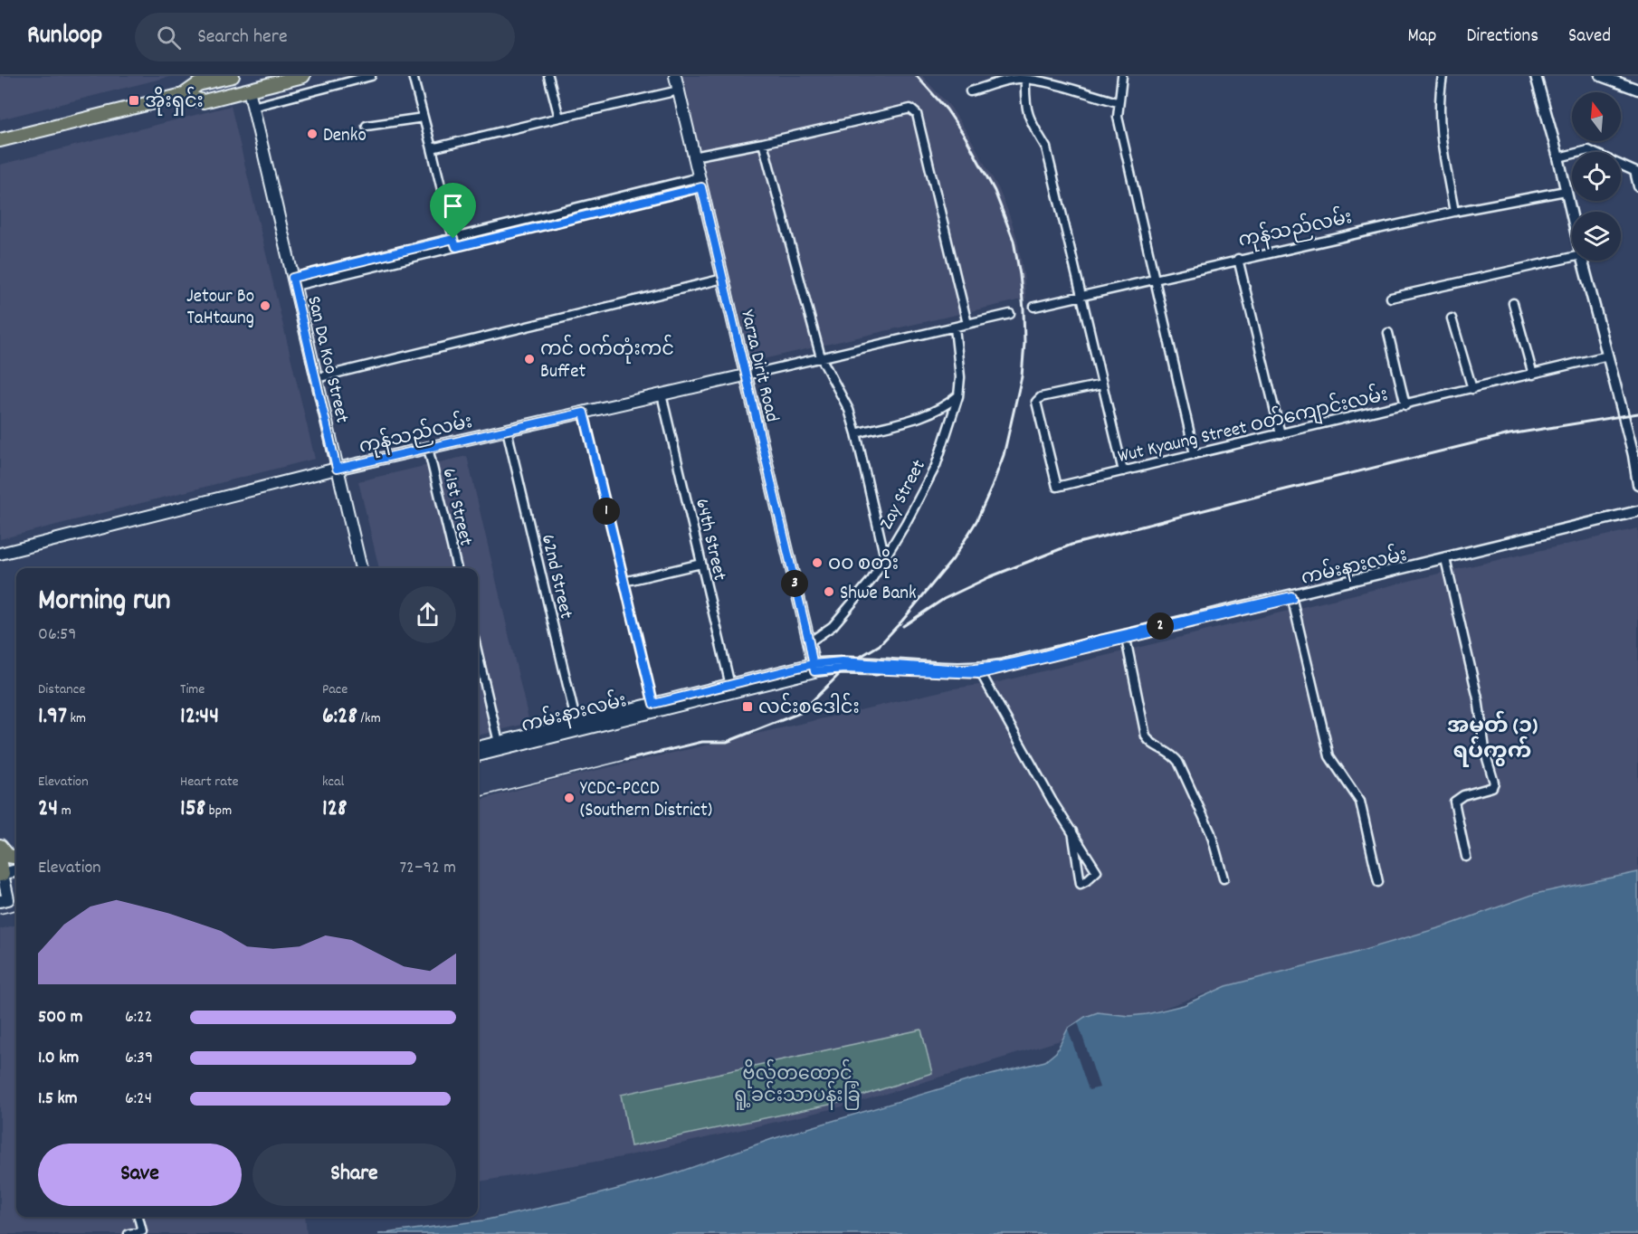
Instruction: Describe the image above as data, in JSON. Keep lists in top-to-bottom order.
{
  "streets": {
    "main road": [
      "ကုန်သည်လမ်း",
      "San Da Koo Street",
      "Yarza Dirit Road",
      "ကမ်းနားလမ်း"
    ],
    "street": [
      "Wut Kyaung Street ဝတ်ကျောင်းလမ်း",
      "Zay Street",
      "61st Street",
      "64th Street",
      "62nd Street"
    ]
  },
  "crossings": [
    ["ကုန်သည်လမ်း", "San Da Koo Street"],
    ["ကုန်သည်လမ်း", "Yarza Dirit Road"],
    ["ကုန်သည်လမ်း", "61st Street"],
    ["ကုန်သည်လမ်း", "64th Street"],
    ["ကုန်သည်လမ်း", "62nd Street"],
    ["Yarza Dirit Road", "Zay Street"],
    ["Yarza Dirit Road", "ကမ်းနားလမ်း"],
    ["64th Street", "ကမ်းနားလမ်း"],
    ["ကမ်းနားလမ်း", "62nd Street"]
  ],
  "districts": ["အမှတ် (၁) ရပ်ကွက်"],
  "parks": ["ဗိုလ်တထောင် ရူ့ခင်းသာပန်းခြံ"],
  "places": {
    "transit": ["အိုးရှင်း", "လင်းစဒေါင်း"],
    "other": [
      "Denko",
      "Jetour Bo TaHtaung",
      "ကင် ဝက်တုံးကင် Buffet",
      "ဝဝ စတိုး",
      "Shwe Bank",
      "YCDC-PCCD (Southern District)"
    ]
  },
  "north": "top",
  "page": {
    "header": "Runloop",
    "search": "Search here",
    "nav": ["Map", "Directions", "Saved"],
    "pins": ["1", "3", "2"],
    "heading": ["Morning run", "06:59"],
    "stats": [
      ["Distance", "1.97 km"],
      ["Time", "12:44"],
      ["Pace", "6:28 /km"],
      ["Elevation", "24 m"],
      ["Heart rate", "158 bpm"],
      ["kcal", "128"]
    ],
    "chart": ["Elevation", "72–92 m"],
    "list": [
      {
        "name": "500 m",
        "note": "6:22"
      },
      {
        "name": "1.0 km",
        "note": "6:39"
      },
      {
        "name": "1.5 km",
        "note": "6:24"
      }
    ],
    "buttons": ["Save", "Share"]
  }
}
